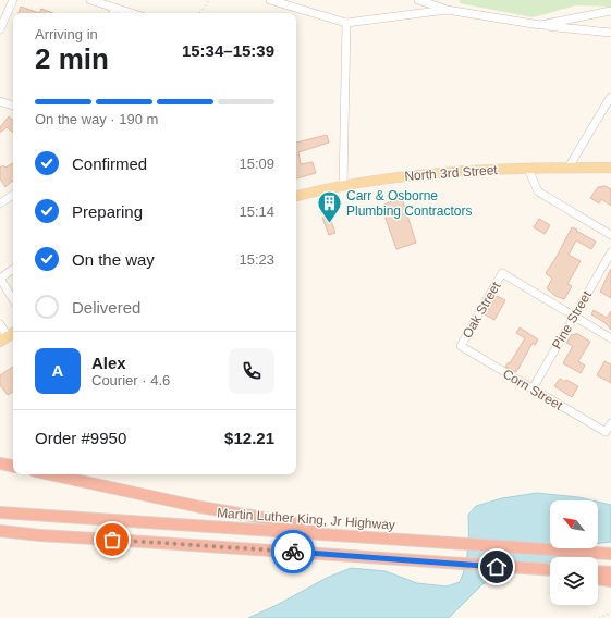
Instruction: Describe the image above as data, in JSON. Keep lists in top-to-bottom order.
{
  "streets": {
    "highway": ["Martin Luther King, Jr Highway"],
    "main road": ["North 3rd Street"],
    "street": ["Oak Street", "Pine Street", "Corn Street"]
  },
  "crossings": [
    ["Oak Street", "Pine Street"],
    ["Oak Street", "Corn Street"],
    ["Pine Street", "Corn Street"]
  ],
  "places": {
    "building": ["Carr & Osborne Plumbing Contractors"]
  },
  "north": "top left",
  "page": {
    "heading": ["2 min", "Arriving in", "15:34–15:39"],
    "panel": [
      "Alex",
      "Courier · 4.6",
      "Order #9950",
      "$12.21"
    ],
    "bar": "On the way · 190 m",
    "list": [
      ["Confirmed", "15:09"],
      ["Preparing", "15:14"],
      ["On the way", "15:23"],
      "Delivered"
    ],
    "round": "A"
  }
}
